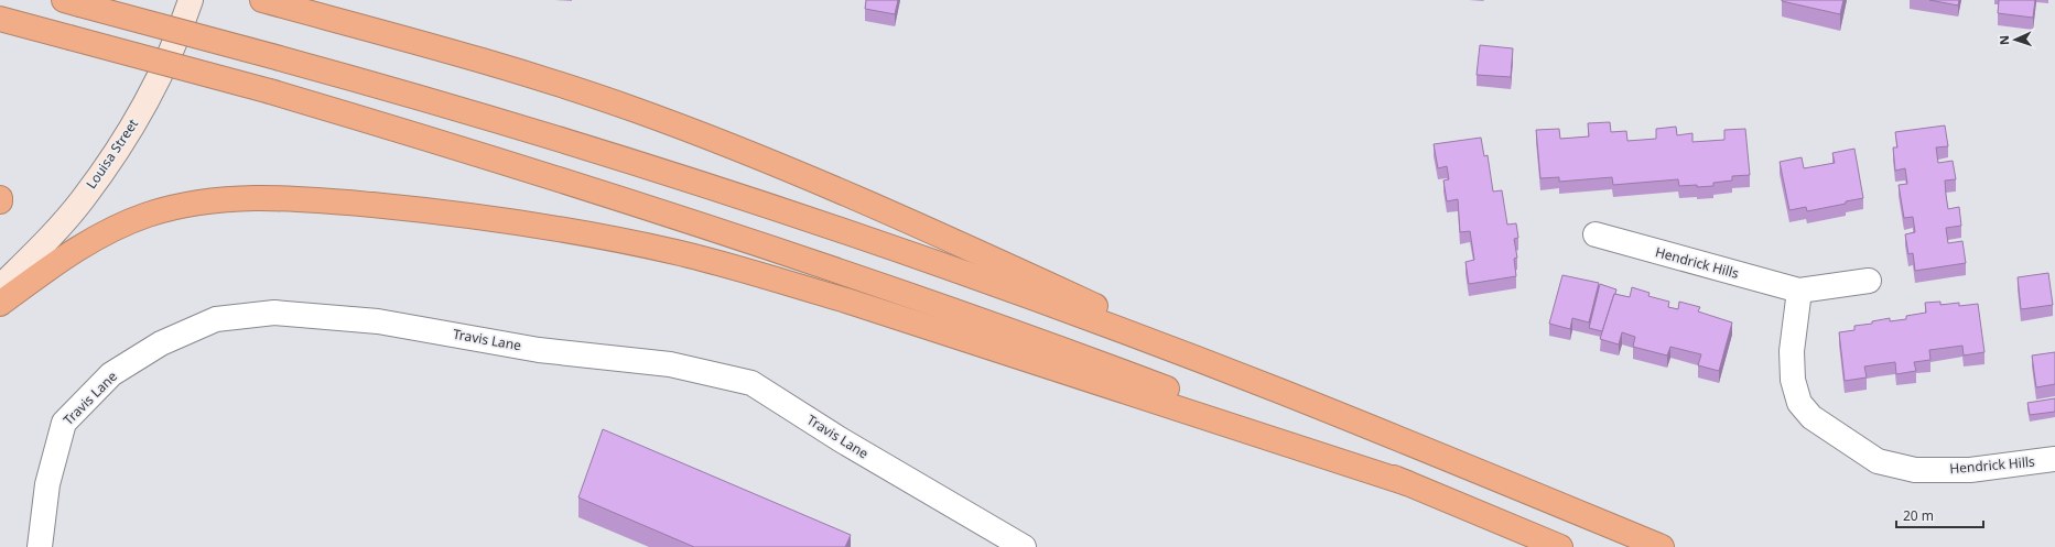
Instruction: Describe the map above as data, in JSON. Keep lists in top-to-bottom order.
{
  "streets": {
    "street": ["Louisa Street", "Hendrick Hills", "Travis Lane"]
  },
  "scale_bar": "20 m",
  "north": "left"
}
